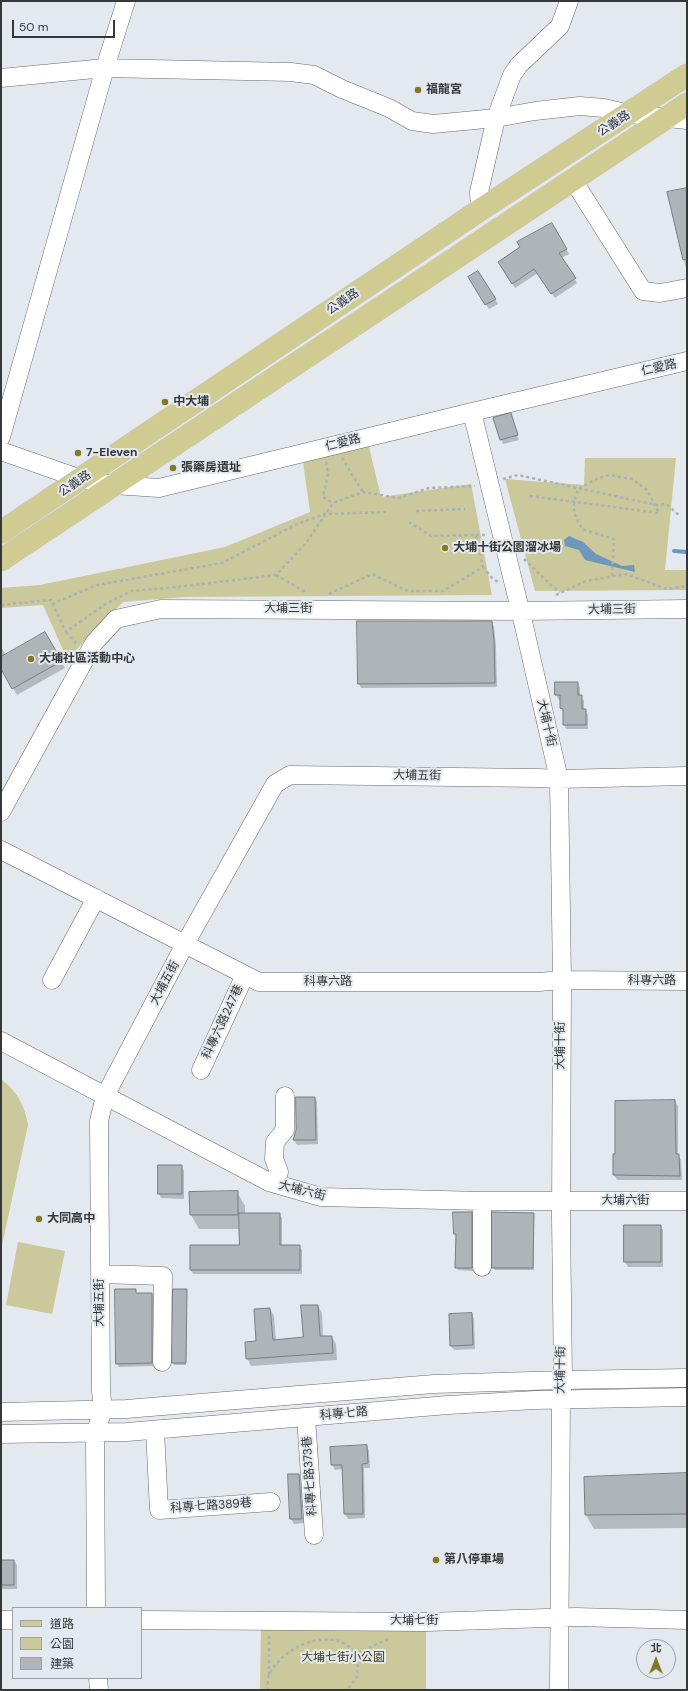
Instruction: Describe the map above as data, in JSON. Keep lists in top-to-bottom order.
{
  "streets": {
    "main road": ["公義路"],
    "street": [
      "仁愛路",
      "大埔三街",
      "大埔十街",
      "大埔五街",
      "科專六路",
      "科專六路247巷",
      "大埔六街",
      "科專七路",
      "科專七路373巷",
      "科專七路389巷",
      "大埔七街"
    ]
  },
  "crossings": [
    ["公義路", "仁愛路"],
    ["仁愛路", "大埔十街"],
    ["大埔三街", "大埔十街"],
    ["大埔十街", "大埔五街"],
    ["大埔十街", "科專六路"],
    ["大埔十街", "大埔六街"],
    ["大埔十街", "科專七路"],
    ["大埔十街", "大埔七街"],
    ["大埔五街", "科專六路"],
    ["大埔五街", "大埔六街"],
    ["大埔五街", "科專七路"],
    ["科專六路", "科專六路247巷"],
    ["科專七路", "科專七路373巷"],
    ["科專七路", "科專七路389巷"]
  ],
  "parks": ["大埔七街小公園"],
  "places": [
    "福龍宮",
    "中大埔",
    "7-Eleven",
    "張藥房遺址",
    "大埔十街公園溜冰場",
    "大埔社區活動中心",
    "大同高中",
    "第八停車場"
  ],
  "legend": ["道路", "公園", "建築"],
  "scale_bar": "50 m",
  "north": "top"
}
